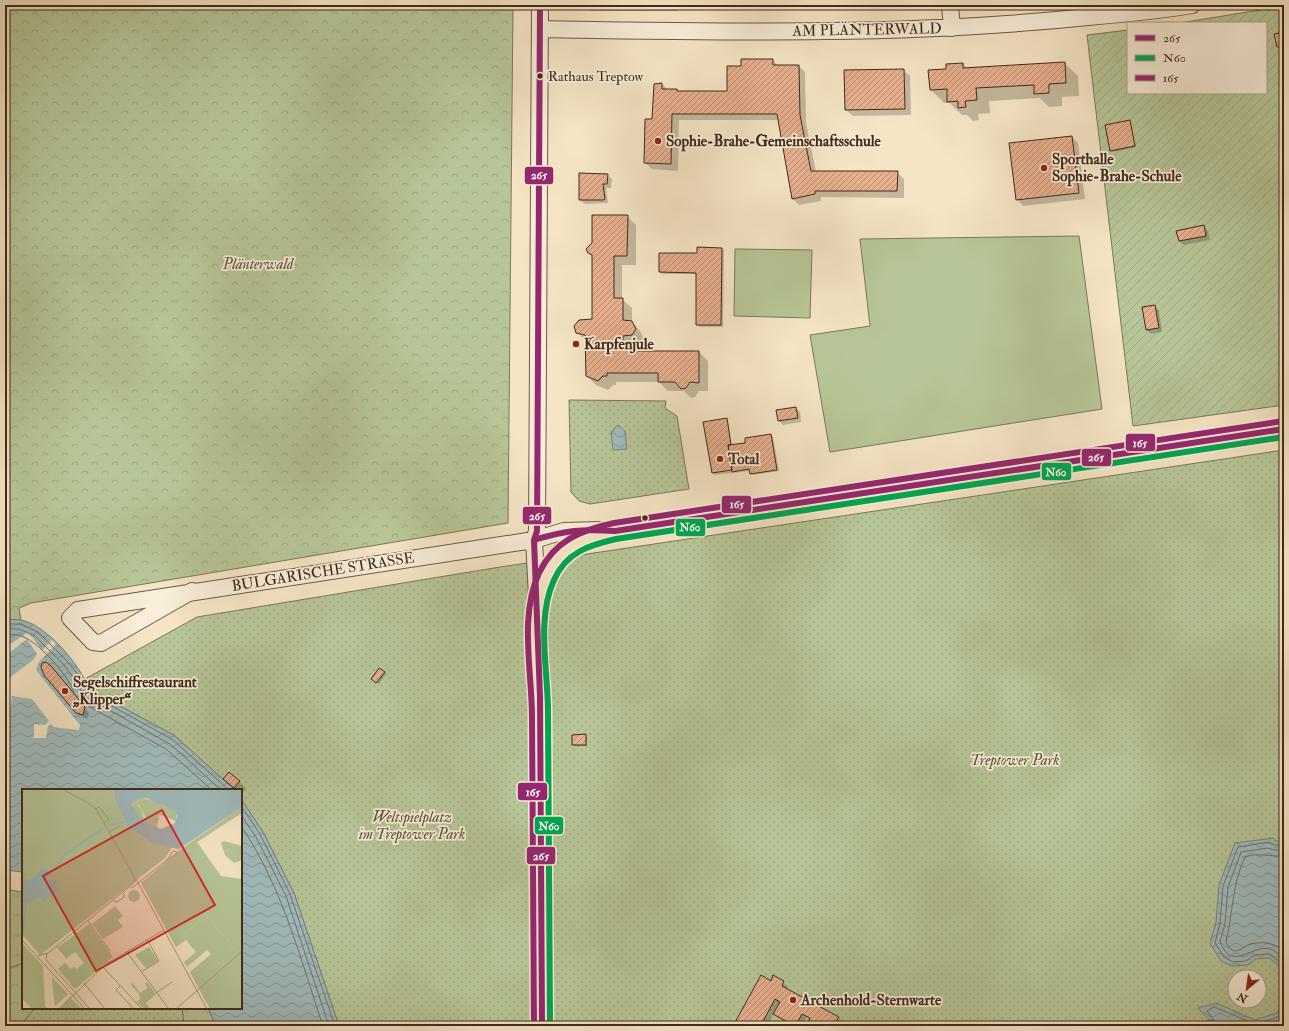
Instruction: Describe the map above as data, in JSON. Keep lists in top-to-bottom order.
{
  "streets": {
    "main road": ["BULGARISCHE STRASSE"],
    "street": ["AM PLÄNTERWALD"]
  },
  "parks": ["Plänterwald", "Treptower Park", "Weltspielplatz im Treptower Park"],
  "places": [
    "Rathaus Treptow",
    "Sophie-Brahe-Gemeinschaftsschule",
    "Sporthalle Sophie-Brahe-Schule",
    "Karpfenjule",
    "Total",
    "Segelschiffrestaurant „Klipper“",
    "Archenhold-Sternwarte"
  ],
  "lines": ["transit line 265", "transit line 165", "transit line N60"],
  "legend": ["265", "N60", "165"],
  "north": "bottom left"
}
